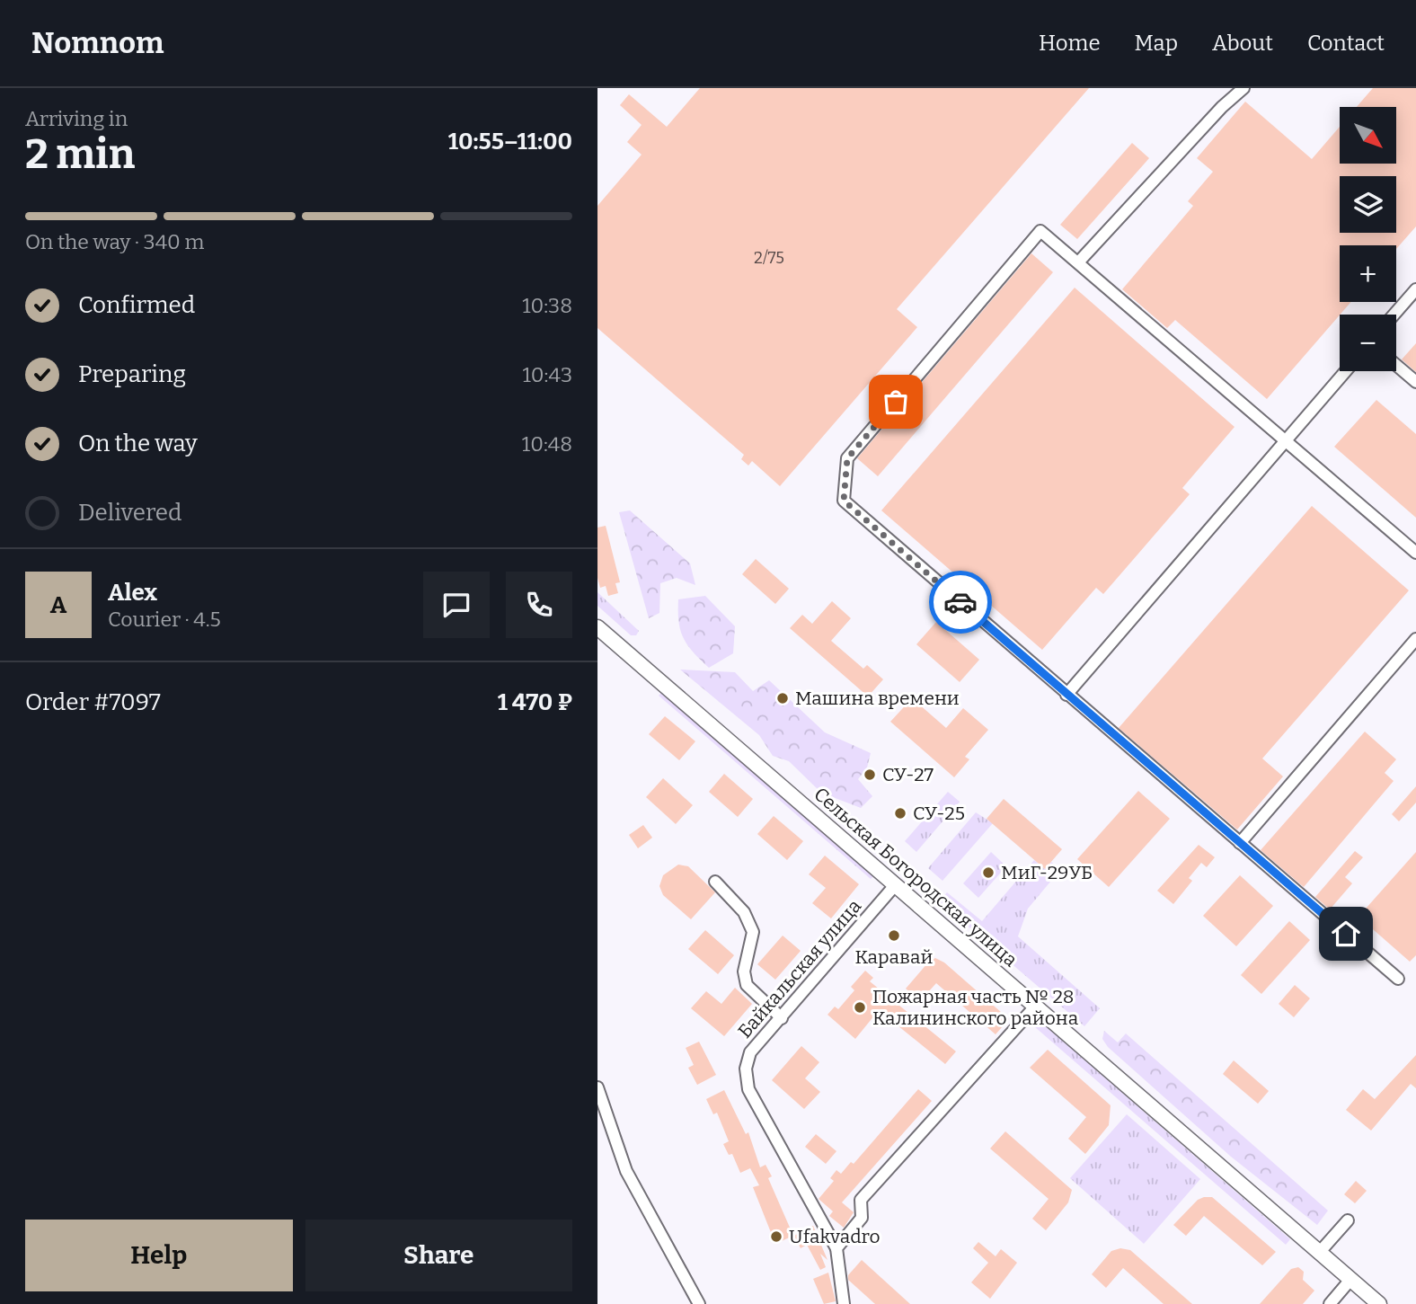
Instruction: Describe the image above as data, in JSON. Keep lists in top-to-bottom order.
{
  "streets": {
    "main road": ["Сельская Богородская улица"],
    "street": ["Байкальская улица"]
  },
  "crossings": [
    ["Сельская Богородская улица", "Байкальская улица"]
  ],
  "places": [
    "Машина времени",
    "СУ-27",
    "СУ-25",
    "МиГ-29УБ",
    "Каравай",
    "Пожарная часть № 28 Калининского района",
    "Ufakvadro"
  ],
  "house_numbers": ["2/75"],
  "north": "bottom right",
  "page": {
    "header": "Nomnom",
    "nav": [
      "Home",
      "Map",
      "About",
      "Contact"
    ],
    "heading": ["2 min", "Arriving in", "10:55–11:00"],
    "panel": [
      "Alex",
      "Courier · 4.5",
      "Order #7097",
      "1 470 ₽"
    ],
    "map_buttons": ["+", "−"],
    "bar": "On the way · 340 m",
    "list": [
      ["Confirmed", "10:38"],
      ["Preparing", "10:43"],
      ["On the way", "10:48"],
      "Delivered"
    ],
    "round": "A",
    "buttons": ["Help", "Share"]
  }
}
